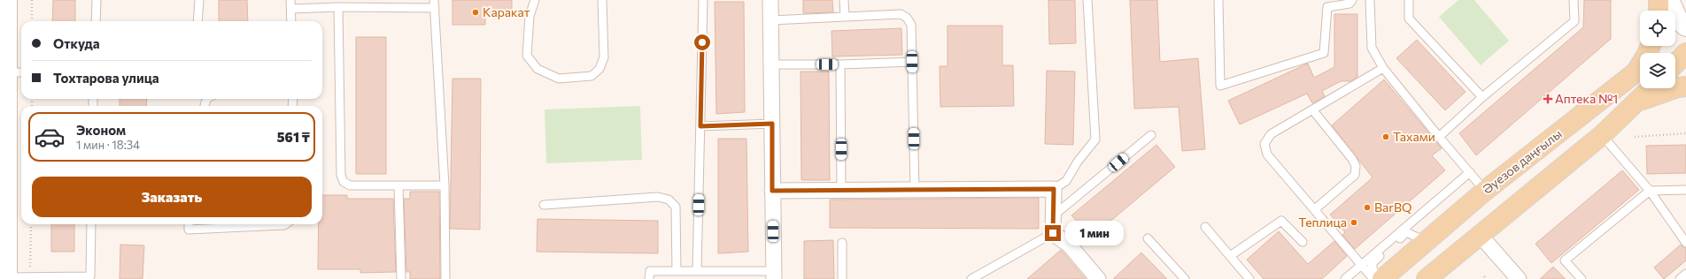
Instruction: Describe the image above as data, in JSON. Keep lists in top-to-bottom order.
{
  "streets": {
    "main road": ["Әуезов даңғылы"]
  },
  "places": {
    "other": [
      "Каракат",
      "Тахами",
      "BarBQ",
      "Теплица"
    ],
    "health": ["Аптека №1"]
  },
  "page": {
    "banner": ["Откуда", "Тохтарова улица"],
    "list": [
      {
        "name": "Эконом",
        "note": "1 мин · 18:34",
        "value": "561 ₸"
      }
    ],
    "buttons": "Заказать",
    "bubble": "1 мин"
  }
}
